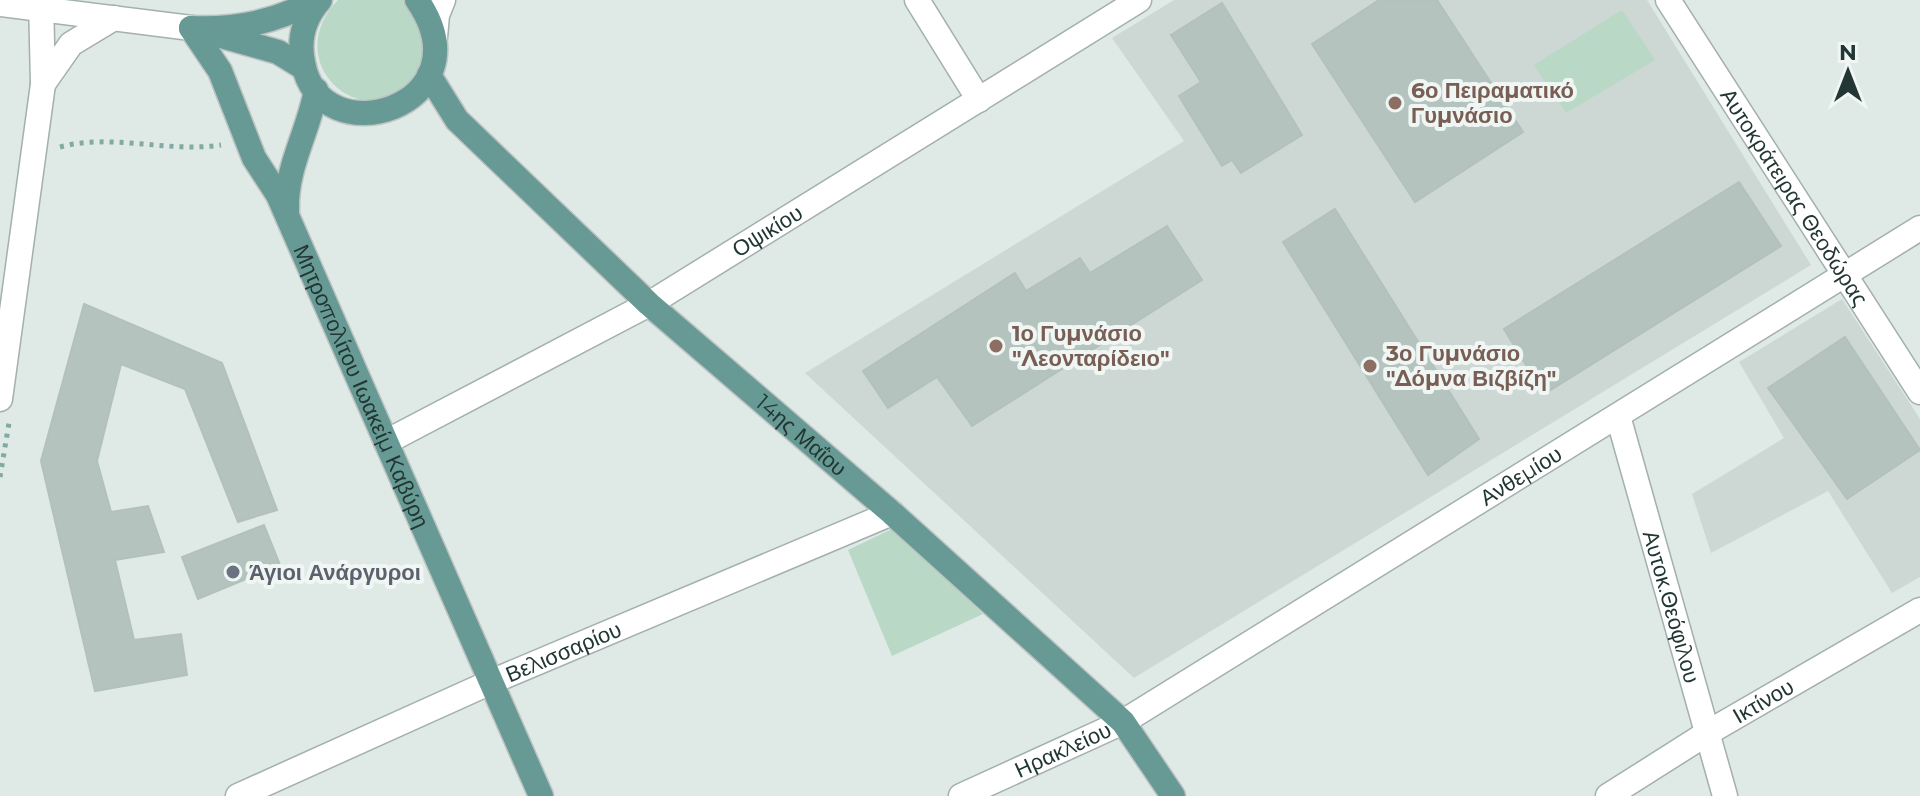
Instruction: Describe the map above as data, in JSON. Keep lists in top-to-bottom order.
{
  "streets": {
    "main road": ["Μητροπολίτου Ιωακείμ Καβύρη", "14ης Μαΐου"],
    "street": [
      "Αυτοκράτειρας Θεοδώρας",
      "Οψικίου",
      "Ανθεμίου",
      "Αυτοκ.Θεόφιλου",
      "Βελισσαρίου",
      "Ικτίνου",
      "Ηρακλείου"
    ]
  },
  "crossings": [
    ["Αυτοκράτειρας Θεοδώρας", "Ανθεμίου"],
    ["Οψικίου", "Μητροπολίτου Ιωακείμ Καβύρη"],
    ["Οψικίου", "14ης Μαΐου"],
    ["Μητροπολίτου Ιωακείμ Καβύρη", "Βελισσαρίου"],
    ["14ης Μαΐου", "Ανθεμίου"],
    ["14ης Μαΐου", "Βελισσαρίου"],
    ["14ης Μαΐου", "Ηρακλείου"],
    ["Ανθεμίου", "Αυτοκ.Θεόφιλου"],
    ["Ανθεμίου", "Ηρακλείου"],
    ["Αυτοκ.Θεόφιλου", "Ικτίνου"]
  ],
  "places": [
    "6ο Πειραματικό Γυμνάσιο",
    "1ο Γυμνάσιο \"Λεονταρίδειο\"",
    "3ο Γυμνάσιο \"Δόμνα Βιζβίζη\"",
    "Άγιοι Ανάργυροι"
  ],
  "north": "top"
}
